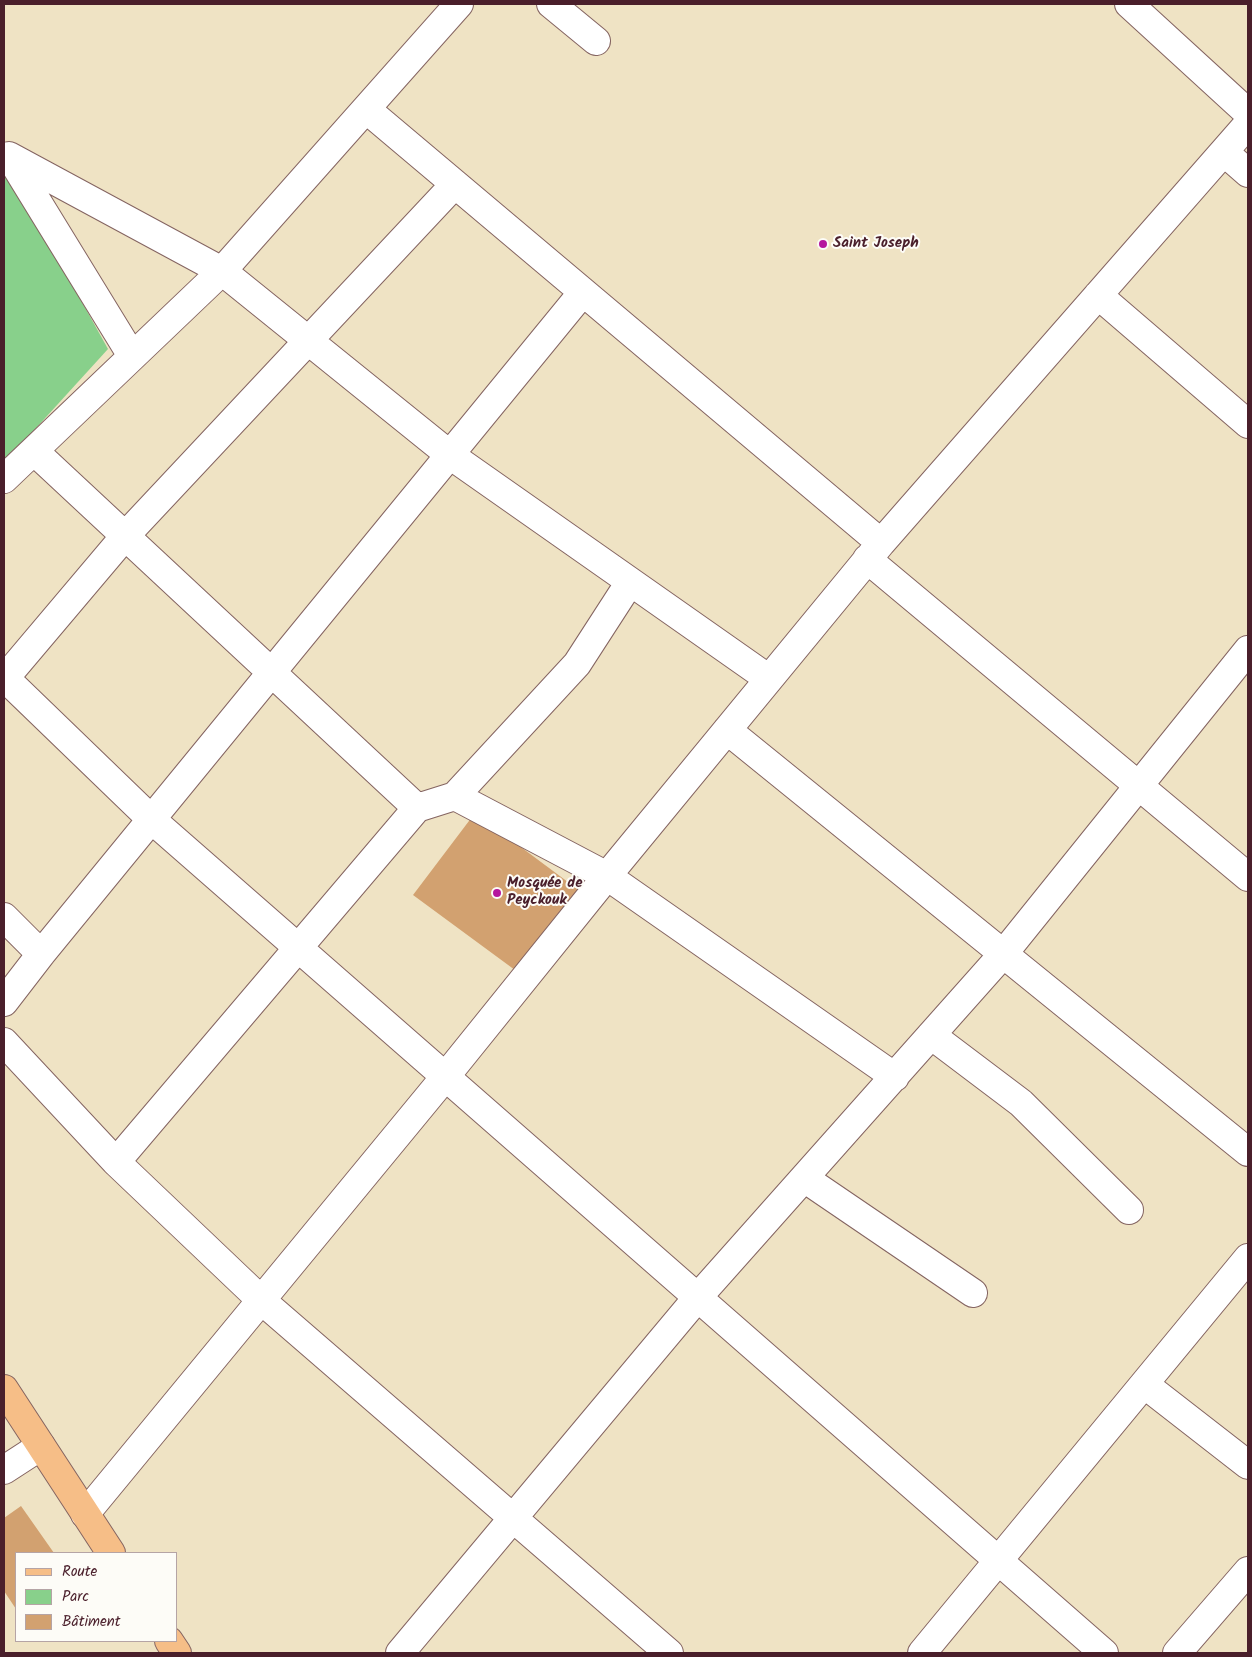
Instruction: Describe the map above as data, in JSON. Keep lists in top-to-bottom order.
{
  "places": ["Saint Joseph", "Mosquée de Peyckouk"],
  "legend": ["Route", "Parc", "Bâtiment"]
}
